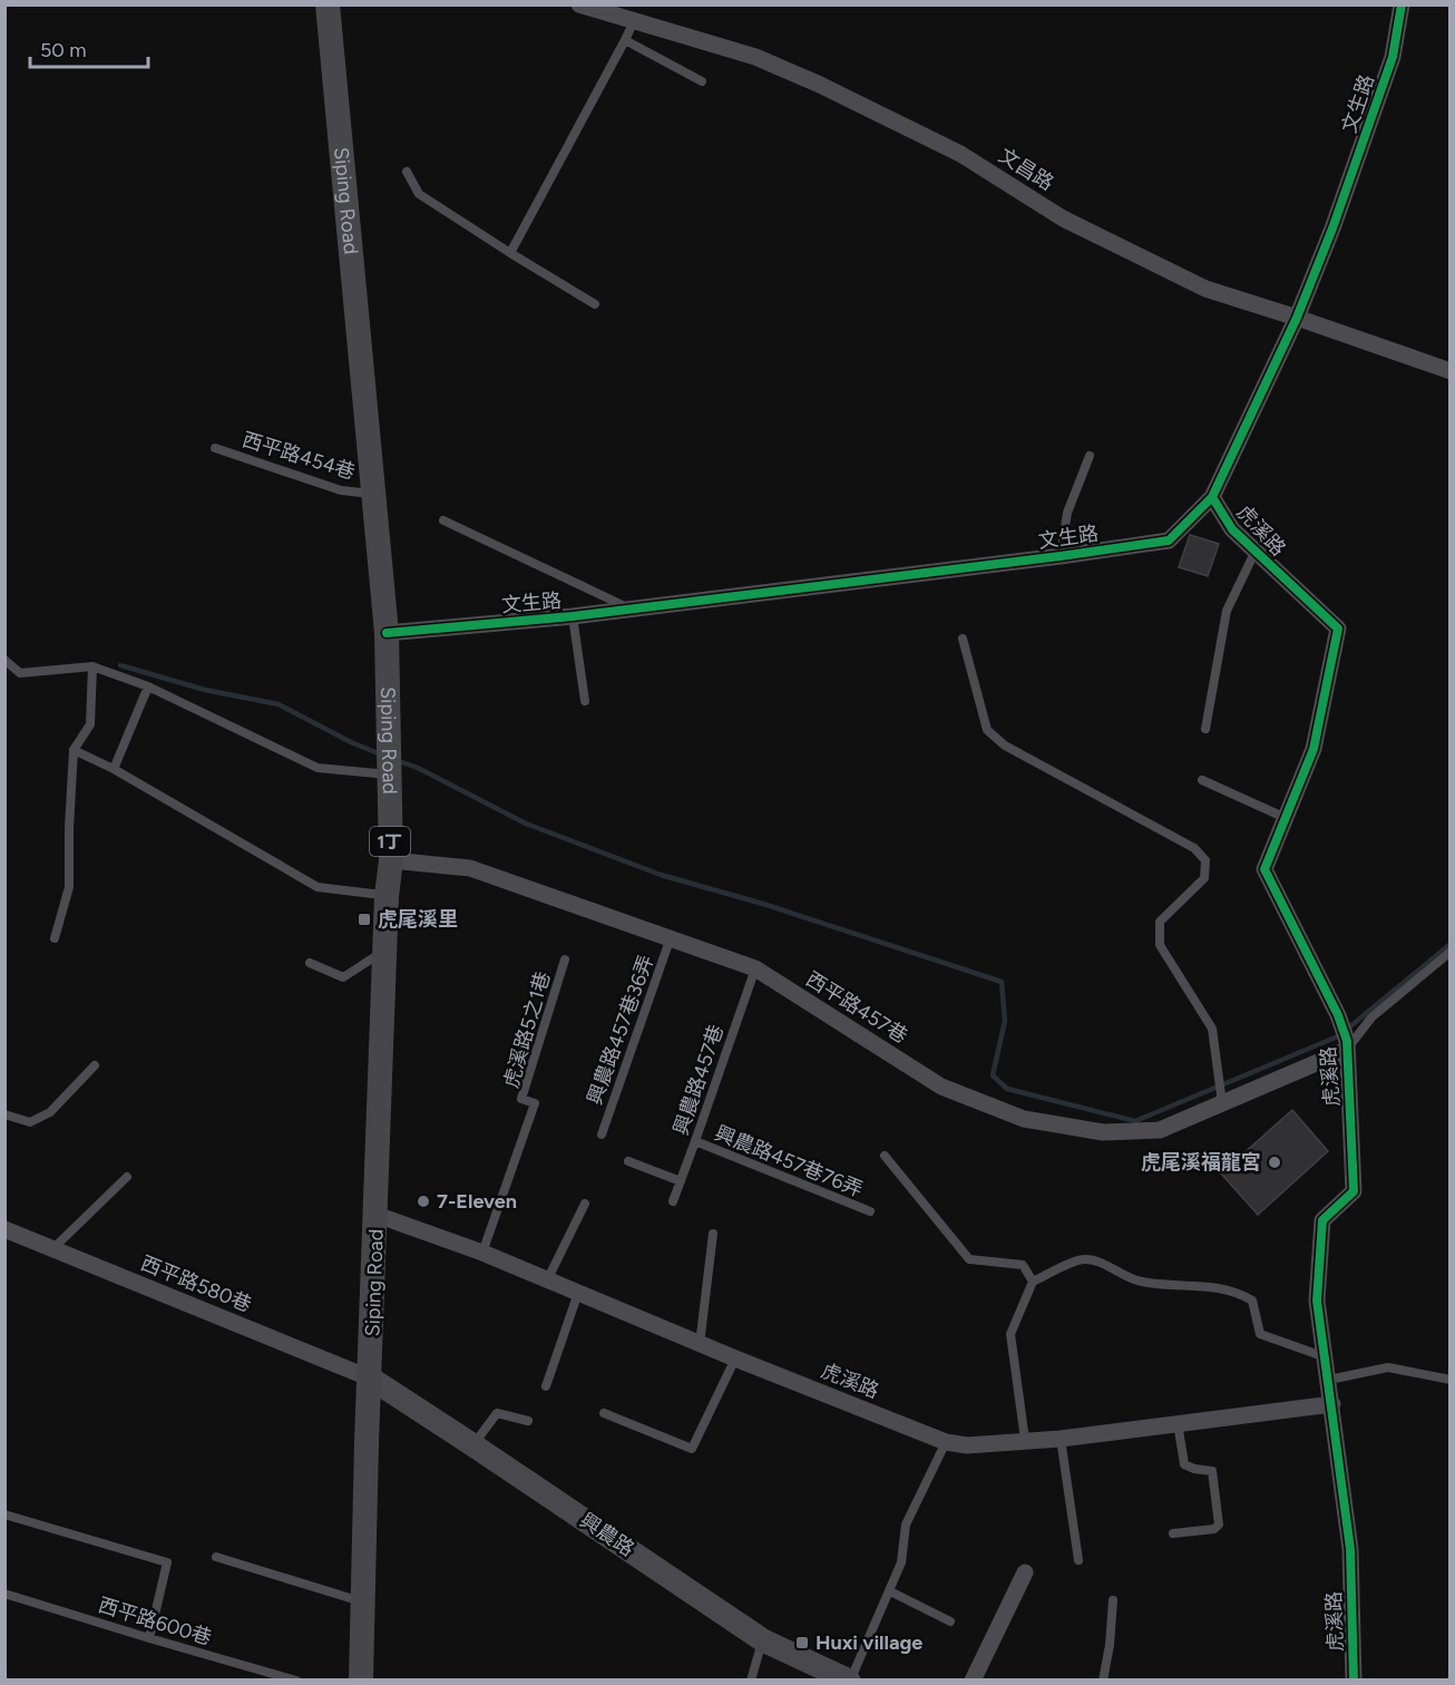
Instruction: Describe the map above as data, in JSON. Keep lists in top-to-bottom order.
{
  "streets": {
    "main road": ["Siping Road", "1丁"],
    "street": [
      "文生路",
      "文昌路",
      "虎溪路",
      "西平路457巷",
      "西平路580巷",
      "興農路"
    ],
    "lane": [
      "西平路454巷",
      "虎溪路5之1巷",
      "興農路457巷36弄",
      "興農路457巷",
      "興農路457巷76弄",
      "西平路600巷"
    ]
  },
  "crossings": [
    ["文生路", "文昌路"],
    ["文生路", "Siping Road"],
    ["文生路", "虎溪路"],
    ["Siping Road", "西平路454巷"],
    ["Siping Road", "虎溪路"],
    ["Siping Road", "西平路457巷"],
    ["Siping Road", "西平路580巷"],
    ["Siping Road", "興農路"],
    ["虎溪路", "西平路457巷"],
    ["虎溪路", "虎溪路5之1巷"],
    ["西平路457巷", "興農路457巷36弄"],
    ["西平路457巷", "興農路457巷"],
    ["興農路457巷", "興農路457巷76弄"],
    ["西平路580巷", "興農路"]
  ],
  "places": {
    "transit": ["虎尾溪里", "Huxi village"],
    "other": ["虎尾溪福龍宮", "7-Eleven"]
  },
  "scale_bar": "50 m"
}
